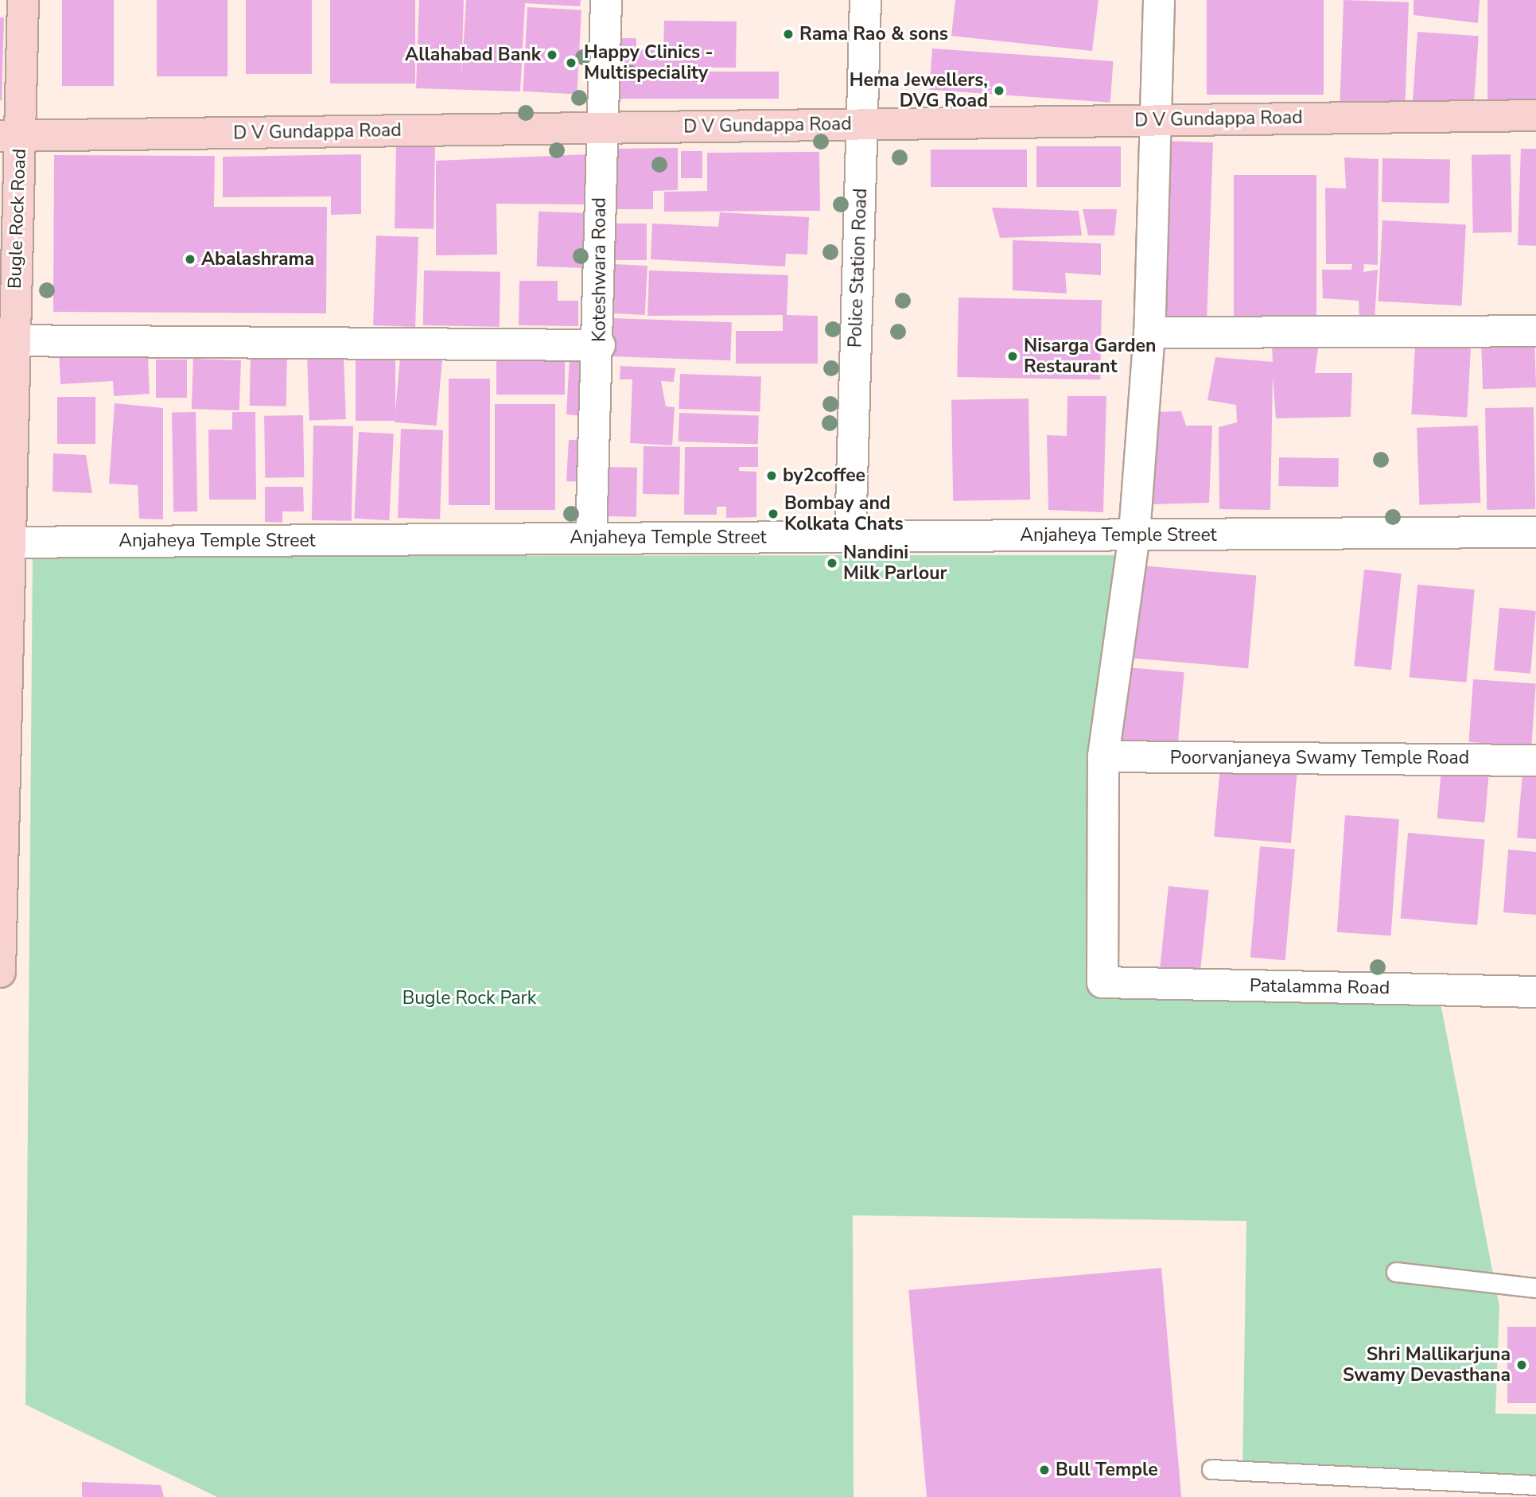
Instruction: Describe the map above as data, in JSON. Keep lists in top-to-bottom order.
{
  "streets": {
    "street": [
      "D V Gundappa Road",
      "Bugle Rock Road",
      "Police Station Road",
      "Koteshwara Road",
      "Anjaheya Temple Street",
      "Poorvanjaneya Swamy Temple Road",
      "Patalamma Road"
    ]
  },
  "crossings": [
    ["D V Gundappa Road", "Bugle Rock Road"],
    ["D V Gundappa Road", "Police Station Road"],
    ["D V Gundappa Road", "Koteshwara Road"],
    ["Bugle Rock Road", "Anjaheya Temple Street"],
    ["Police Station Road", "Anjaheya Temple Street"],
    ["Koteshwara Road", "Anjaheya Temple Street"],
    ["Poorvanjaneya Swamy Temple Road", "Patalamma Road"]
  ],
  "parks": ["Bugle Rock Park"],
  "places": [
    "Rama Rao & sons",
    "Allahabad Bank",
    "Happy Clinics - Multispeciality",
    "Hema Jewellers, DVG Road",
    "Abalashrama",
    "Nisarga Garden Restaurant",
    "by2coffee",
    "Bombay and Kolkata Chats",
    "Nandini Milk Parlour",
    "Shri Mallikarjuna Swamy Devasthana",
    "Bull Temple"
  ]
}
